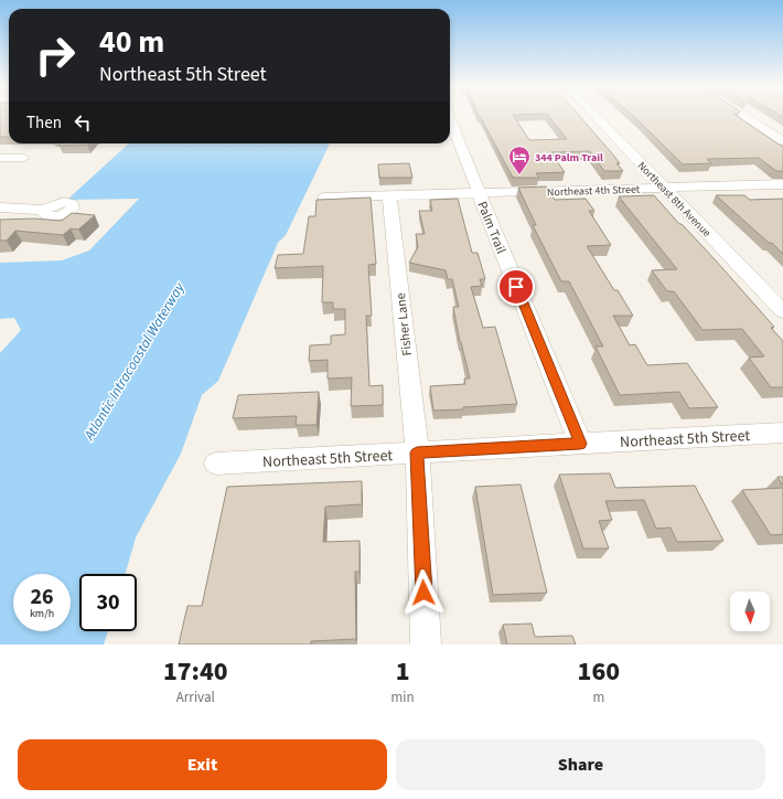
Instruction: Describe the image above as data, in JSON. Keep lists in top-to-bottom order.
{
  "streets": {
    "street": [
      "Northeast 4th Street",
      "Northeast 8th Avenue",
      "Palm Trail",
      "Fisher Lane",
      "Northeast 5th Street"
    ]
  },
  "crossings": [
    ["Northeast 4th Street", "Northeast 8th Avenue"],
    ["Northeast 4th Street", "Palm Trail"],
    ["Northeast 4th Street", "Fisher Lane"],
    ["Palm Trail", "Northeast 5th Street"],
    ["Fisher Lane", "Northeast 5th Street"]
  ],
  "water": ["Atlantic Intracoastal Waterway"],
  "places": {
    "hotel": ["344 Palm Trail"]
  },
  "north": "bottom",
  "page": {
    "turn": ["40 m", "Northeast 5th Street"],
    "then": "Then",
    "speed": "26 km/h",
    "limit": "30",
    "eta": [
      "17:40",
      "Arrival",
      "1",
      "min",
      "160",
      "m"
    ],
    "buttons": ["Exit", "Share"]
  }
}
